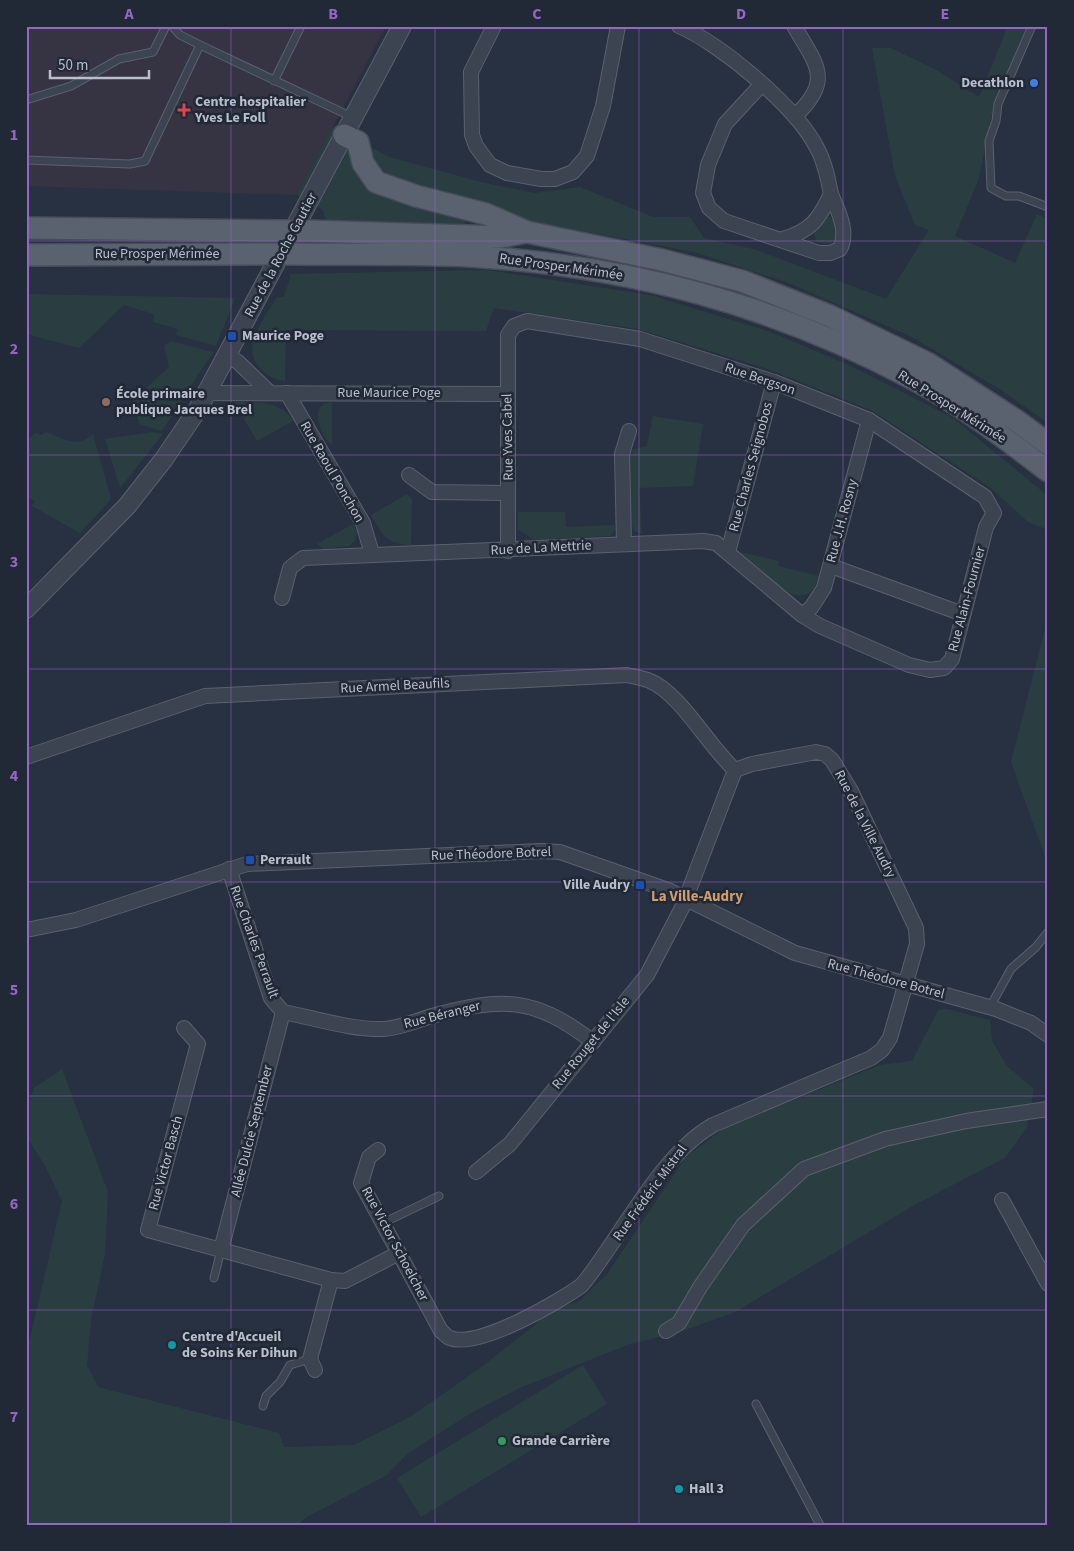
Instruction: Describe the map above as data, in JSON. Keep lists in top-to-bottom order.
{
  "streets": {
    "main road": ["Rue Prosper Mérimée"],
    "street": [
      "Rue de la Roche Gautier",
      "Rue Bergson",
      "Rue Maurice Poge",
      "Rue Yves Cabel",
      "Rue Charles Seignobos",
      "Rue Raoul Ponchon",
      "Rue J.H. Rosny",
      "Rue de La Mettrie",
      "Rue Alain-Fournier",
      "Rue Armel Beaufils",
      "Rue de la Ville Audry",
      "Rue Théodore Botrel",
      "Rue Charles Perrault",
      "Rue Béranger",
      "Rue Rouget de l'Isle",
      "Allée Dulcie September",
      "Rue Victor Basch",
      "Rue Frédéric Mistral",
      "Rue Victor Schoelcher"
    ]
  },
  "crossings": [
    ["Rue de la Roche Gautier", "Rue Maurice Poge"],
    ["Rue Bergson", "Rue Yves Cabel"],
    ["Rue Bergson", "Rue Charles Seignobos"],
    ["Rue Bergson", "Rue J.H. Rosny"],
    ["Rue Bergson", "Rue Alain-Fournier"],
    ["Rue Maurice Poge", "Rue Yves Cabel"],
    ["Rue Maurice Poge", "Rue Raoul Ponchon"],
    ["Rue Yves Cabel", "Rue de La Mettrie"],
    ["Rue Charles Seignobos", "Rue de La Mettrie"],
    ["Rue Raoul Ponchon", "Rue de La Mettrie"],
    ["Rue J.H. Rosny", "Rue de La Mettrie"],
    ["Rue J.H. Rosny", "Rue Alain-Fournier"],
    ["Rue de La Mettrie", "Rue Alain-Fournier"],
    ["Rue Armel Beaufils", "Rue de la Ville Audry"],
    ["Rue Armel Beaufils", "Rue Rouget de l'Isle"],
    ["Rue de la Ville Audry", "Rue Théodore Botrel"],
    ["Rue de la Ville Audry", "Rue Rouget de l'Isle"],
    ["Rue de la Ville Audry", "Rue Frédéric Mistral"],
    ["Rue Théodore Botrel", "Rue Charles Perrault"],
    ["Rue Théodore Botrel", "Rue Rouget de l'Isle"],
    ["Rue Théodore Botrel", "Rue Frédéric Mistral"],
    ["Rue Charles Perrault", "Rue Béranger"],
    ["Rue Charles Perrault", "Allée Dulcie September"],
    ["Rue Béranger", "Rue Rouget de l'Isle"],
    ["Rue Béranger", "Allée Dulcie September"],
    ["Allée Dulcie September", "Rue Victor Basch"],
    ["Rue Frédéric Mistral", "Rue Victor Schoelcher"]
  ],
  "districts": ["La Ville-Audry"],
  "places": {
    "other": [
      "Decathlon",
      "École primaire publique Jacques Brel",
      "Centre d'Accueil de Soins Ker Dihun",
      "Grande Carrière",
      "Hall 3"
    ],
    "health": ["Centre hospitalier Yves Le Foll"],
    "transit": ["Maurice Poge", "Perrault", "Ville Audry"]
  },
  "scale_bar": "50 m",
  "grid": {
    "columns": [
      "A",
      "B",
      "C",
      "D",
      "E"
    ],
    "rows": [
      "1",
      "2",
      "3",
      "4",
      "5",
      "6",
      "7"
    ]
  }
}
